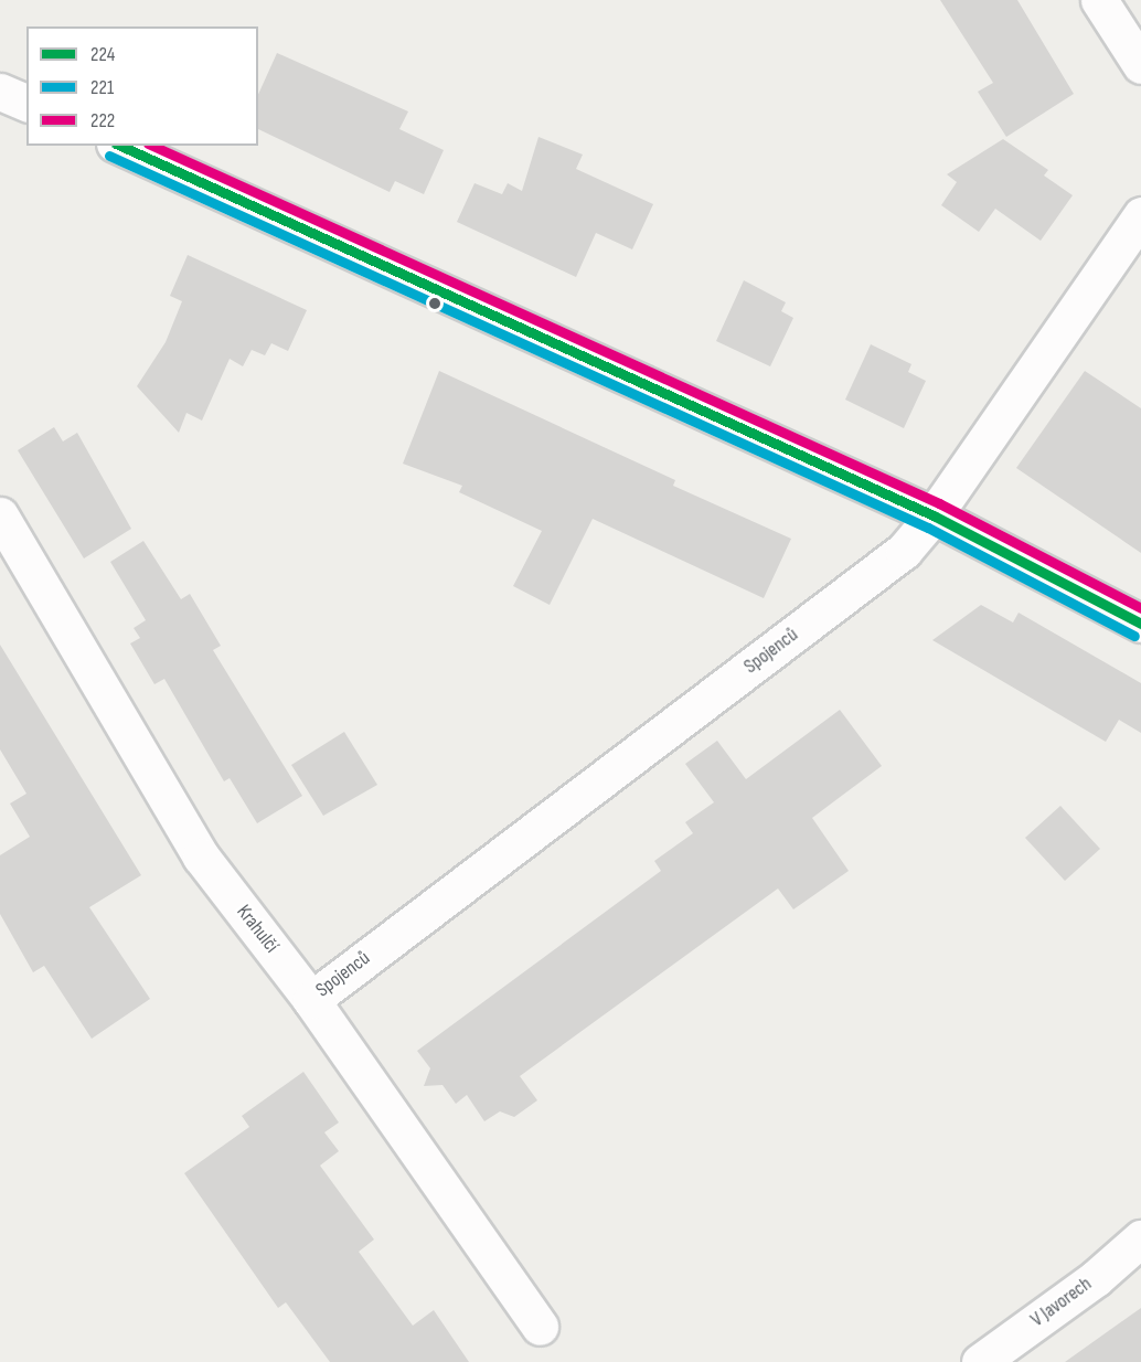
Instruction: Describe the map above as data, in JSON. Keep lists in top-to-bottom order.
{
  "streets": {
    "street": ["Spojenců", "Krahulčí", "V Javorech"]
  },
  "crossings": [
    ["Spojenců", "Krahulčí"]
  ],
  "lines": ["transit line 224", "transit line 222", "transit line 221"],
  "legend": ["224", "221", "222"]
}
